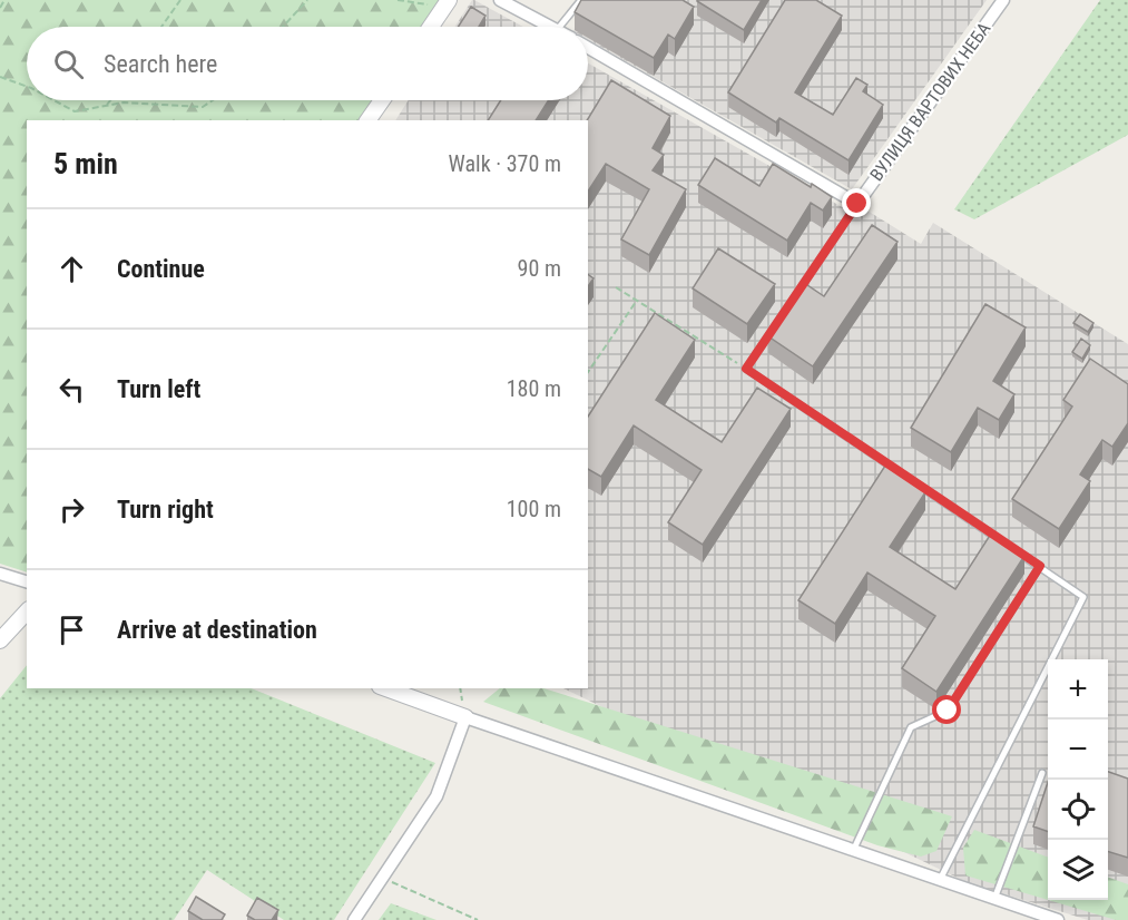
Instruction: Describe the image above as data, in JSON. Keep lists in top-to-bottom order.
{
  "streets": {
    "street": ["ВУЛИЦЯ ВАРТОВИХ НЕБА"]
  },
  "page": {
    "search": "Search here",
    "heading": ["5 min", "Walk · 370 m"],
    "list": [
      ["Continue", "90 m"],
      ["Turn left", "180 m"],
      ["Turn right", "100 m"],
      "Arrive at destination"
    ],
    "map_buttons": ["+", "−"]
  }
}
